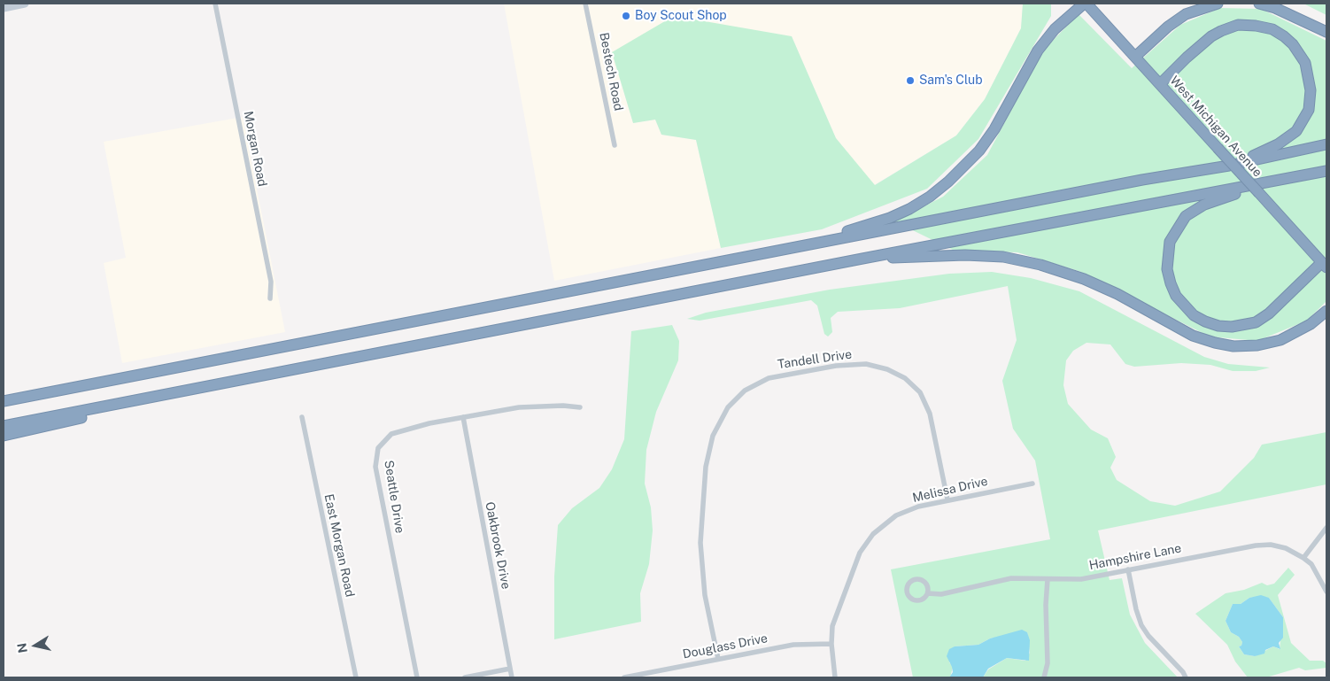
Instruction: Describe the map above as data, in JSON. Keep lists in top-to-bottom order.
{
  "streets": {
    "highway": ["West Michigan Avenue"],
    "street": [
      "Bestech Road",
      "Morgan Road",
      "Tandell Drive",
      "Melissa Drive",
      "Seattle Drive",
      "East Morgan Road",
      "Oakbrook Drive",
      "Hampshire Lane",
      "Douglass Drive"
    ]
  },
  "crossings": [
    ["Tandell Drive", "Melissa Drive"],
    ["Tandell Drive", "Douglass Drive"],
    ["Melissa Drive", "Douglass Drive"],
    ["Seattle Drive", "Oakbrook Drive"]
  ],
  "places": ["Boy Scout Shop", "Sam's Club"],
  "north": "left"
}
